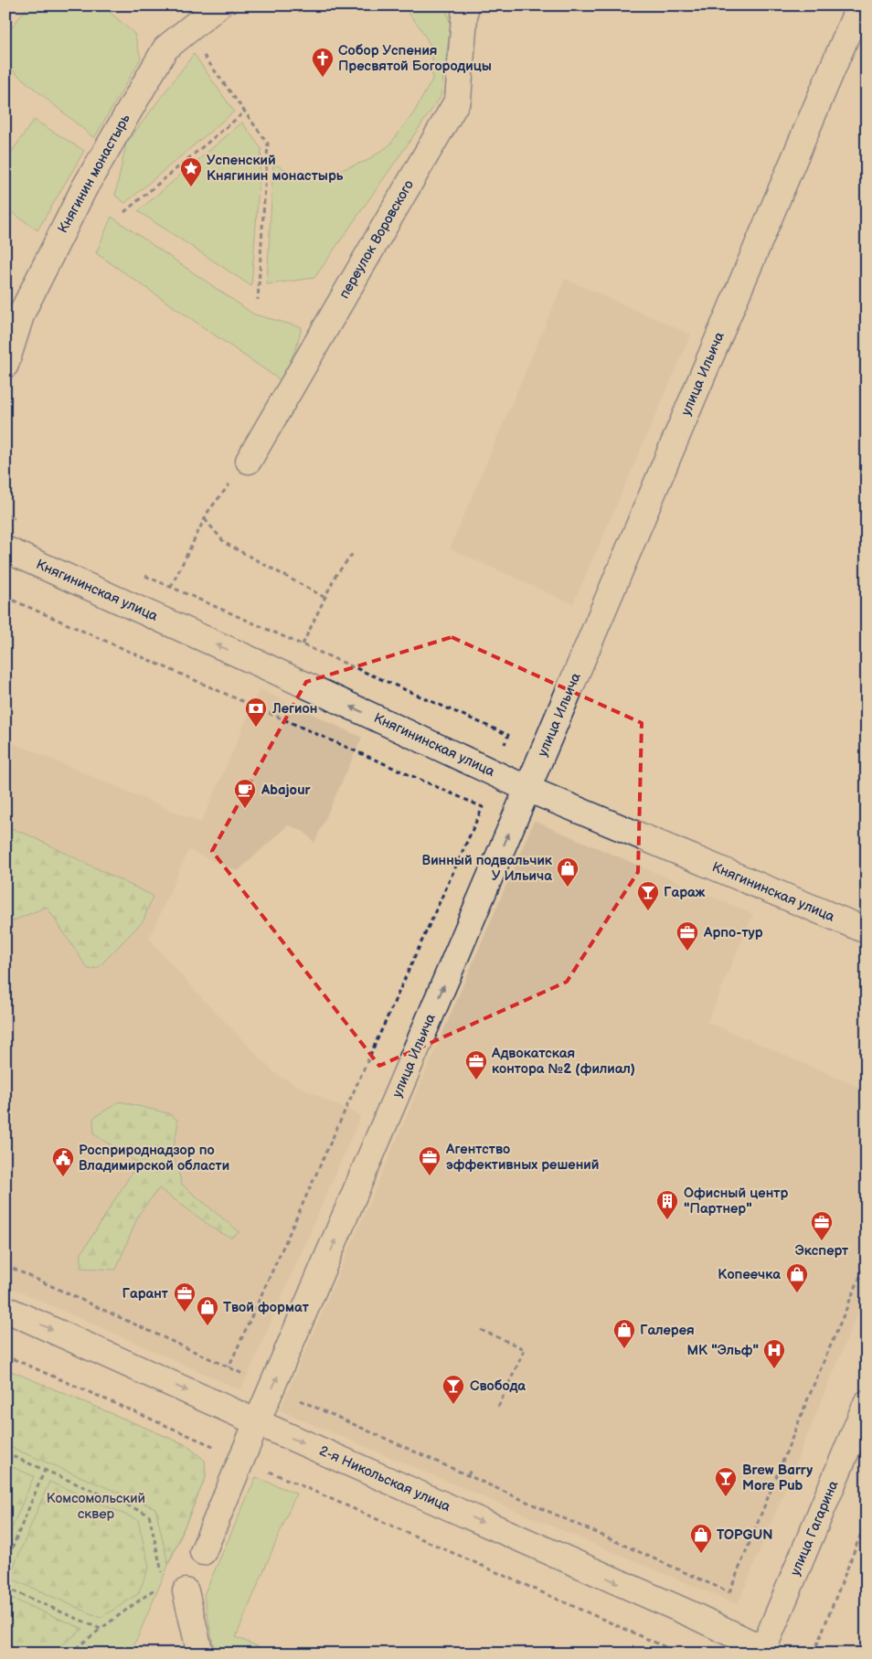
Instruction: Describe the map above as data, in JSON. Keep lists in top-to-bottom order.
{
  "streets": {
    "street": [
      "Княгинин монастырь",
      "переулок Воровского",
      "улица Ильича",
      "Княгининская улица",
      "2-я Никольская улица",
      "улица Гагарина"
    ]
  },
  "crossings": [
    ["улица Ильича", "Княгининская улица"],
    ["улица Ильича", "2-я Никольская улица"],
    ["2-я Никольская улица", "улица Гагарина"]
  ],
  "one_way": ["улица Ильича", "Княгининская улица", "2-я Никольская улица"],
  "parks": ["Комсомольский сквер"],
  "places": {
    "church": ["Собор Успения Пресвятой Богородицы"],
    "place": ["Успенский Княгинин монастырь"],
    "bank": ["Легион"],
    "cafe": ["Abajour"],
    "shop": [
      "Винный подвальчик У Ильича",
      "Копеечка",
      "Твой формат",
      "Галерея",
      "TOPGUN"
    ],
    "bar": ["Гараж", "Свобода", "Brew Barry More Pub"],
    "office": [
      "Арпо-тур",
      "Адвокатская контора №2 (филиал)",
      "Агентство эффективных решений",
      "Эксперт",
      "Гарант"
    ],
    "public building": ["Росприроднадзор по Владимирской области"],
    "building": ["Офисный центр \"Партнер\""],
    "hospital": ["МК \"Эльф\""]
  }
}
